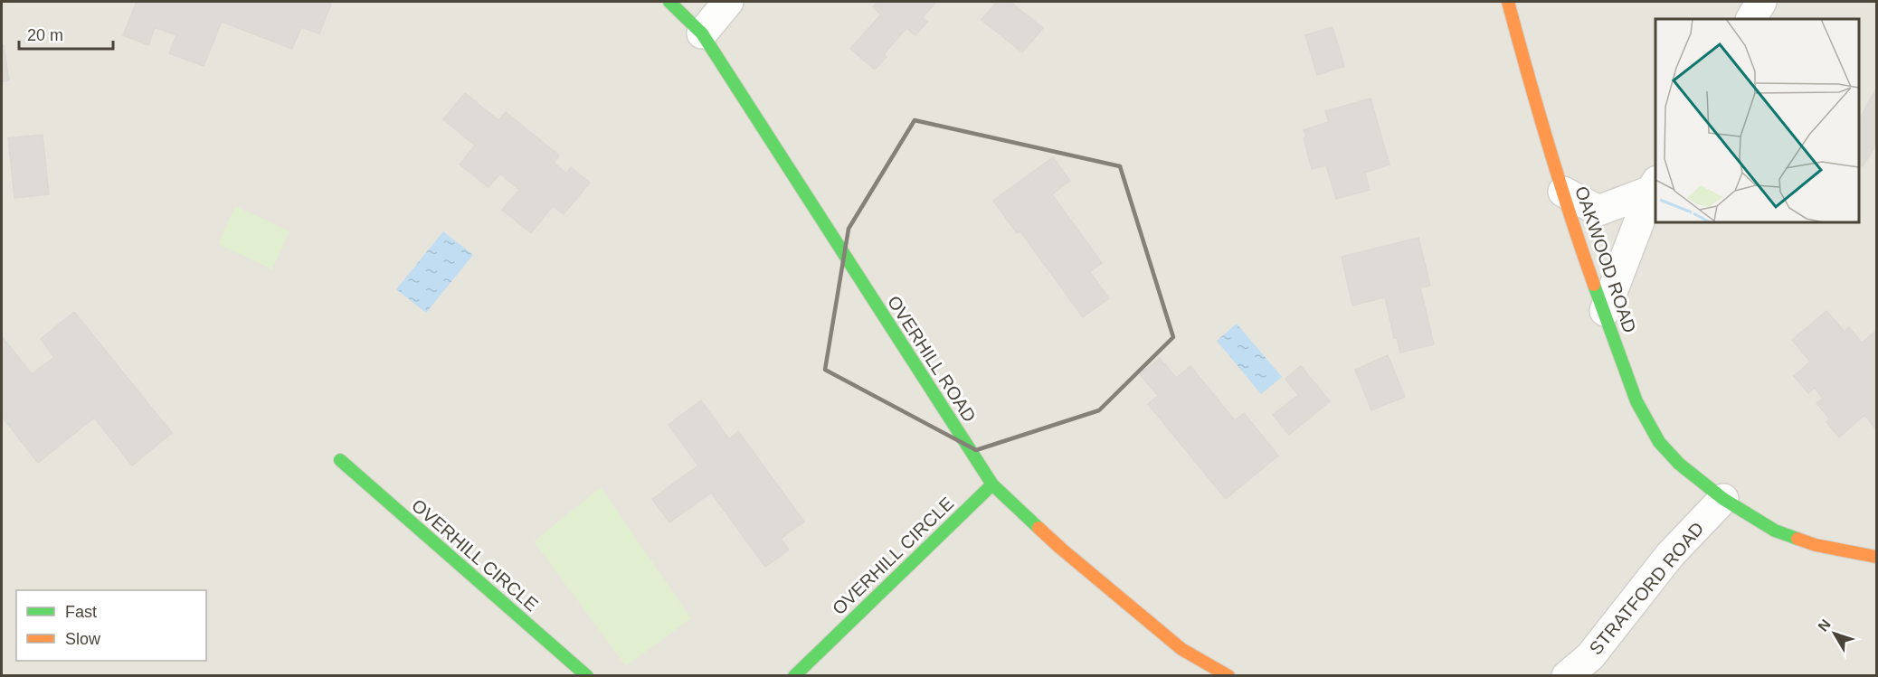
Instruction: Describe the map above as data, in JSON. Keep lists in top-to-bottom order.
{
  "streets": {
    "street": [
      "OAKWOOD ROAD",
      "OVERHILL ROAD",
      "OVERHILL CIRCLE",
      "STRATFORD ROAD"
    ]
  },
  "crossings": [
    ["OAKWOOD ROAD", "STRATFORD ROAD"],
    ["OVERHILL ROAD", "OVERHILL CIRCLE"]
  ],
  "legend": ["Fast", "Slow"],
  "scale_bar": "20 m",
  "north": "top left"
}
